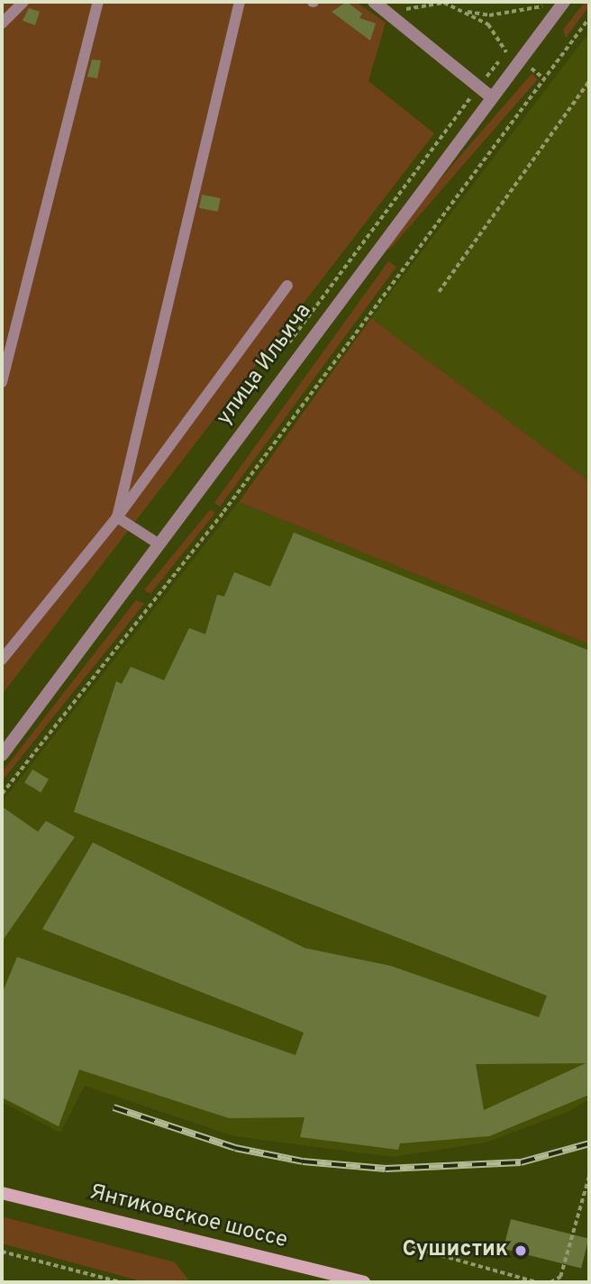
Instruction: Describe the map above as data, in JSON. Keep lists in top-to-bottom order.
{
  "streets": {
    "main road": ["Янтиковское шоссе"],
    "street": ["улица Ильича"]
  },
  "places": ["Сушистик"]
}
